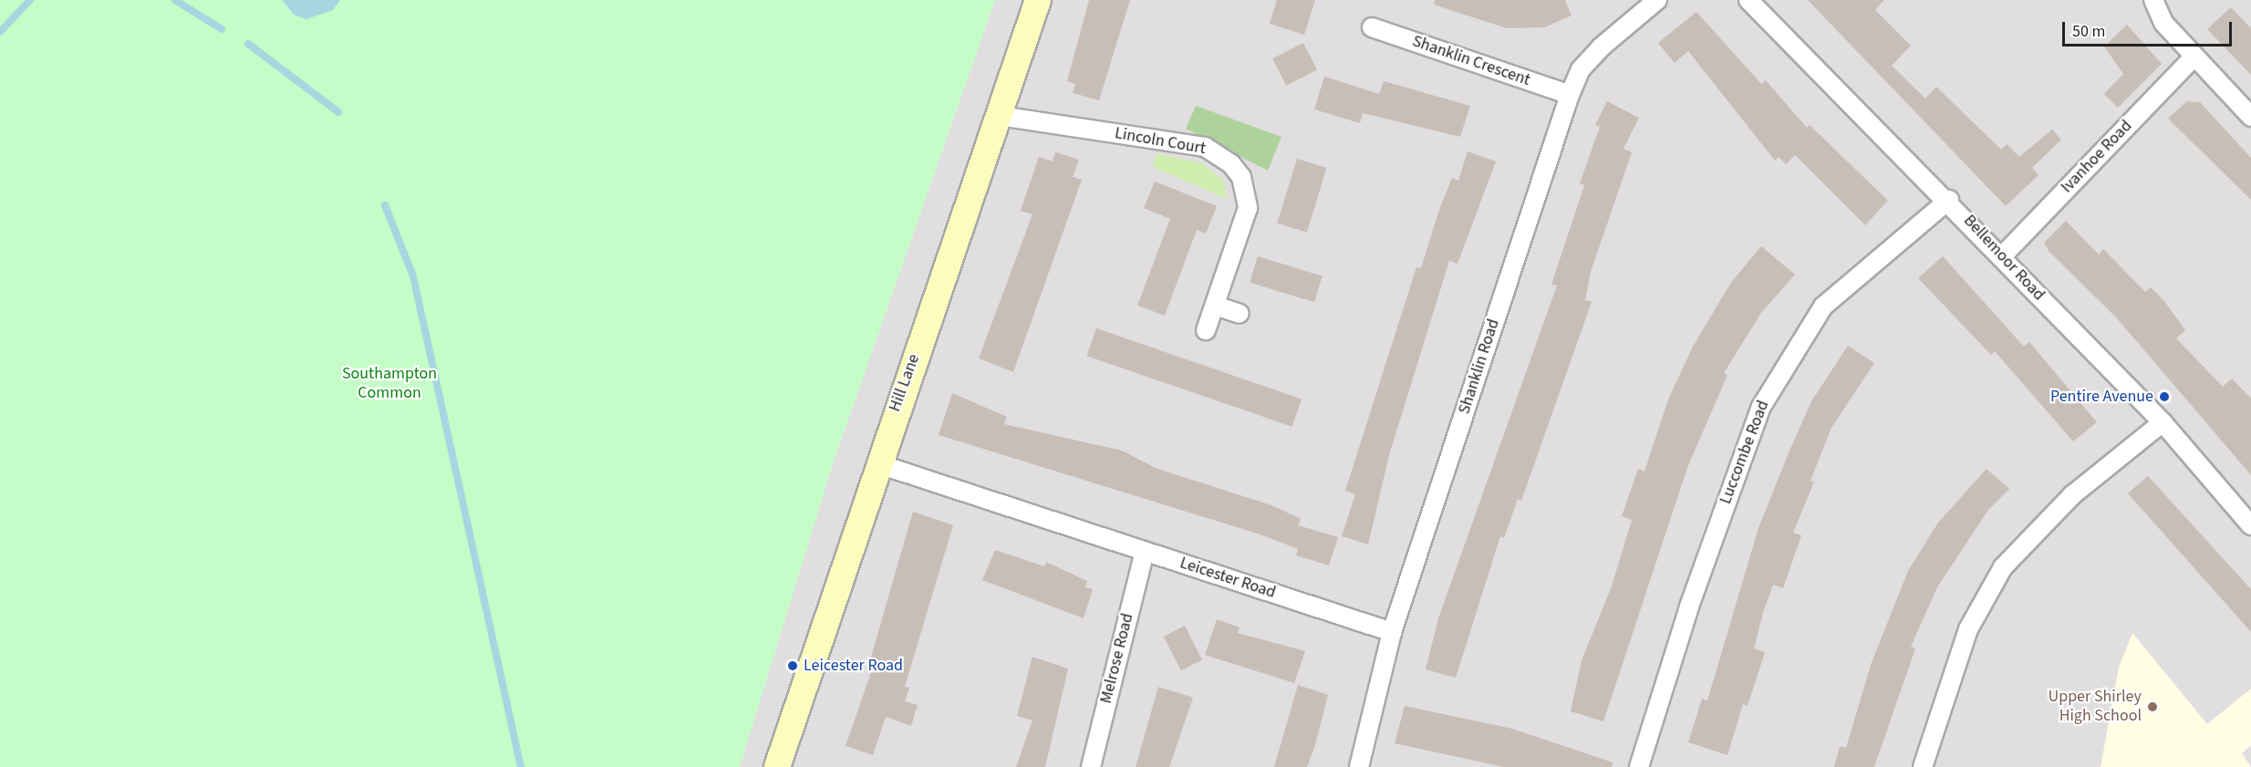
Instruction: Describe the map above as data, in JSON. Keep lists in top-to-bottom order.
{
  "streets": {
    "street": [
      "Shanklin Crescent",
      "Lincoln Court",
      "Ivanhoe Road",
      "Bellemoor Road",
      "Shanklin Road",
      "Hill Lane",
      "Luccombe Road",
      "Leicester Road",
      "Melrose Road"
    ]
  },
  "crossings": [
    ["Shanklin Crescent", "Shanklin Road"],
    ["Lincoln Court", "Hill Lane"],
    ["Ivanhoe Road", "Bellemoor Road"],
    ["Bellemoor Road", "Luccombe Road"],
    ["Shanklin Road", "Leicester Road"],
    ["Hill Lane", "Leicester Road"],
    ["Leicester Road", "Melrose Road"]
  ],
  "parks": ["Southampton Common"],
  "places": ["Pentire Avenue", "Leicester Road", "Upper Shirley High School"],
  "scale_bar": "50 m"
}
